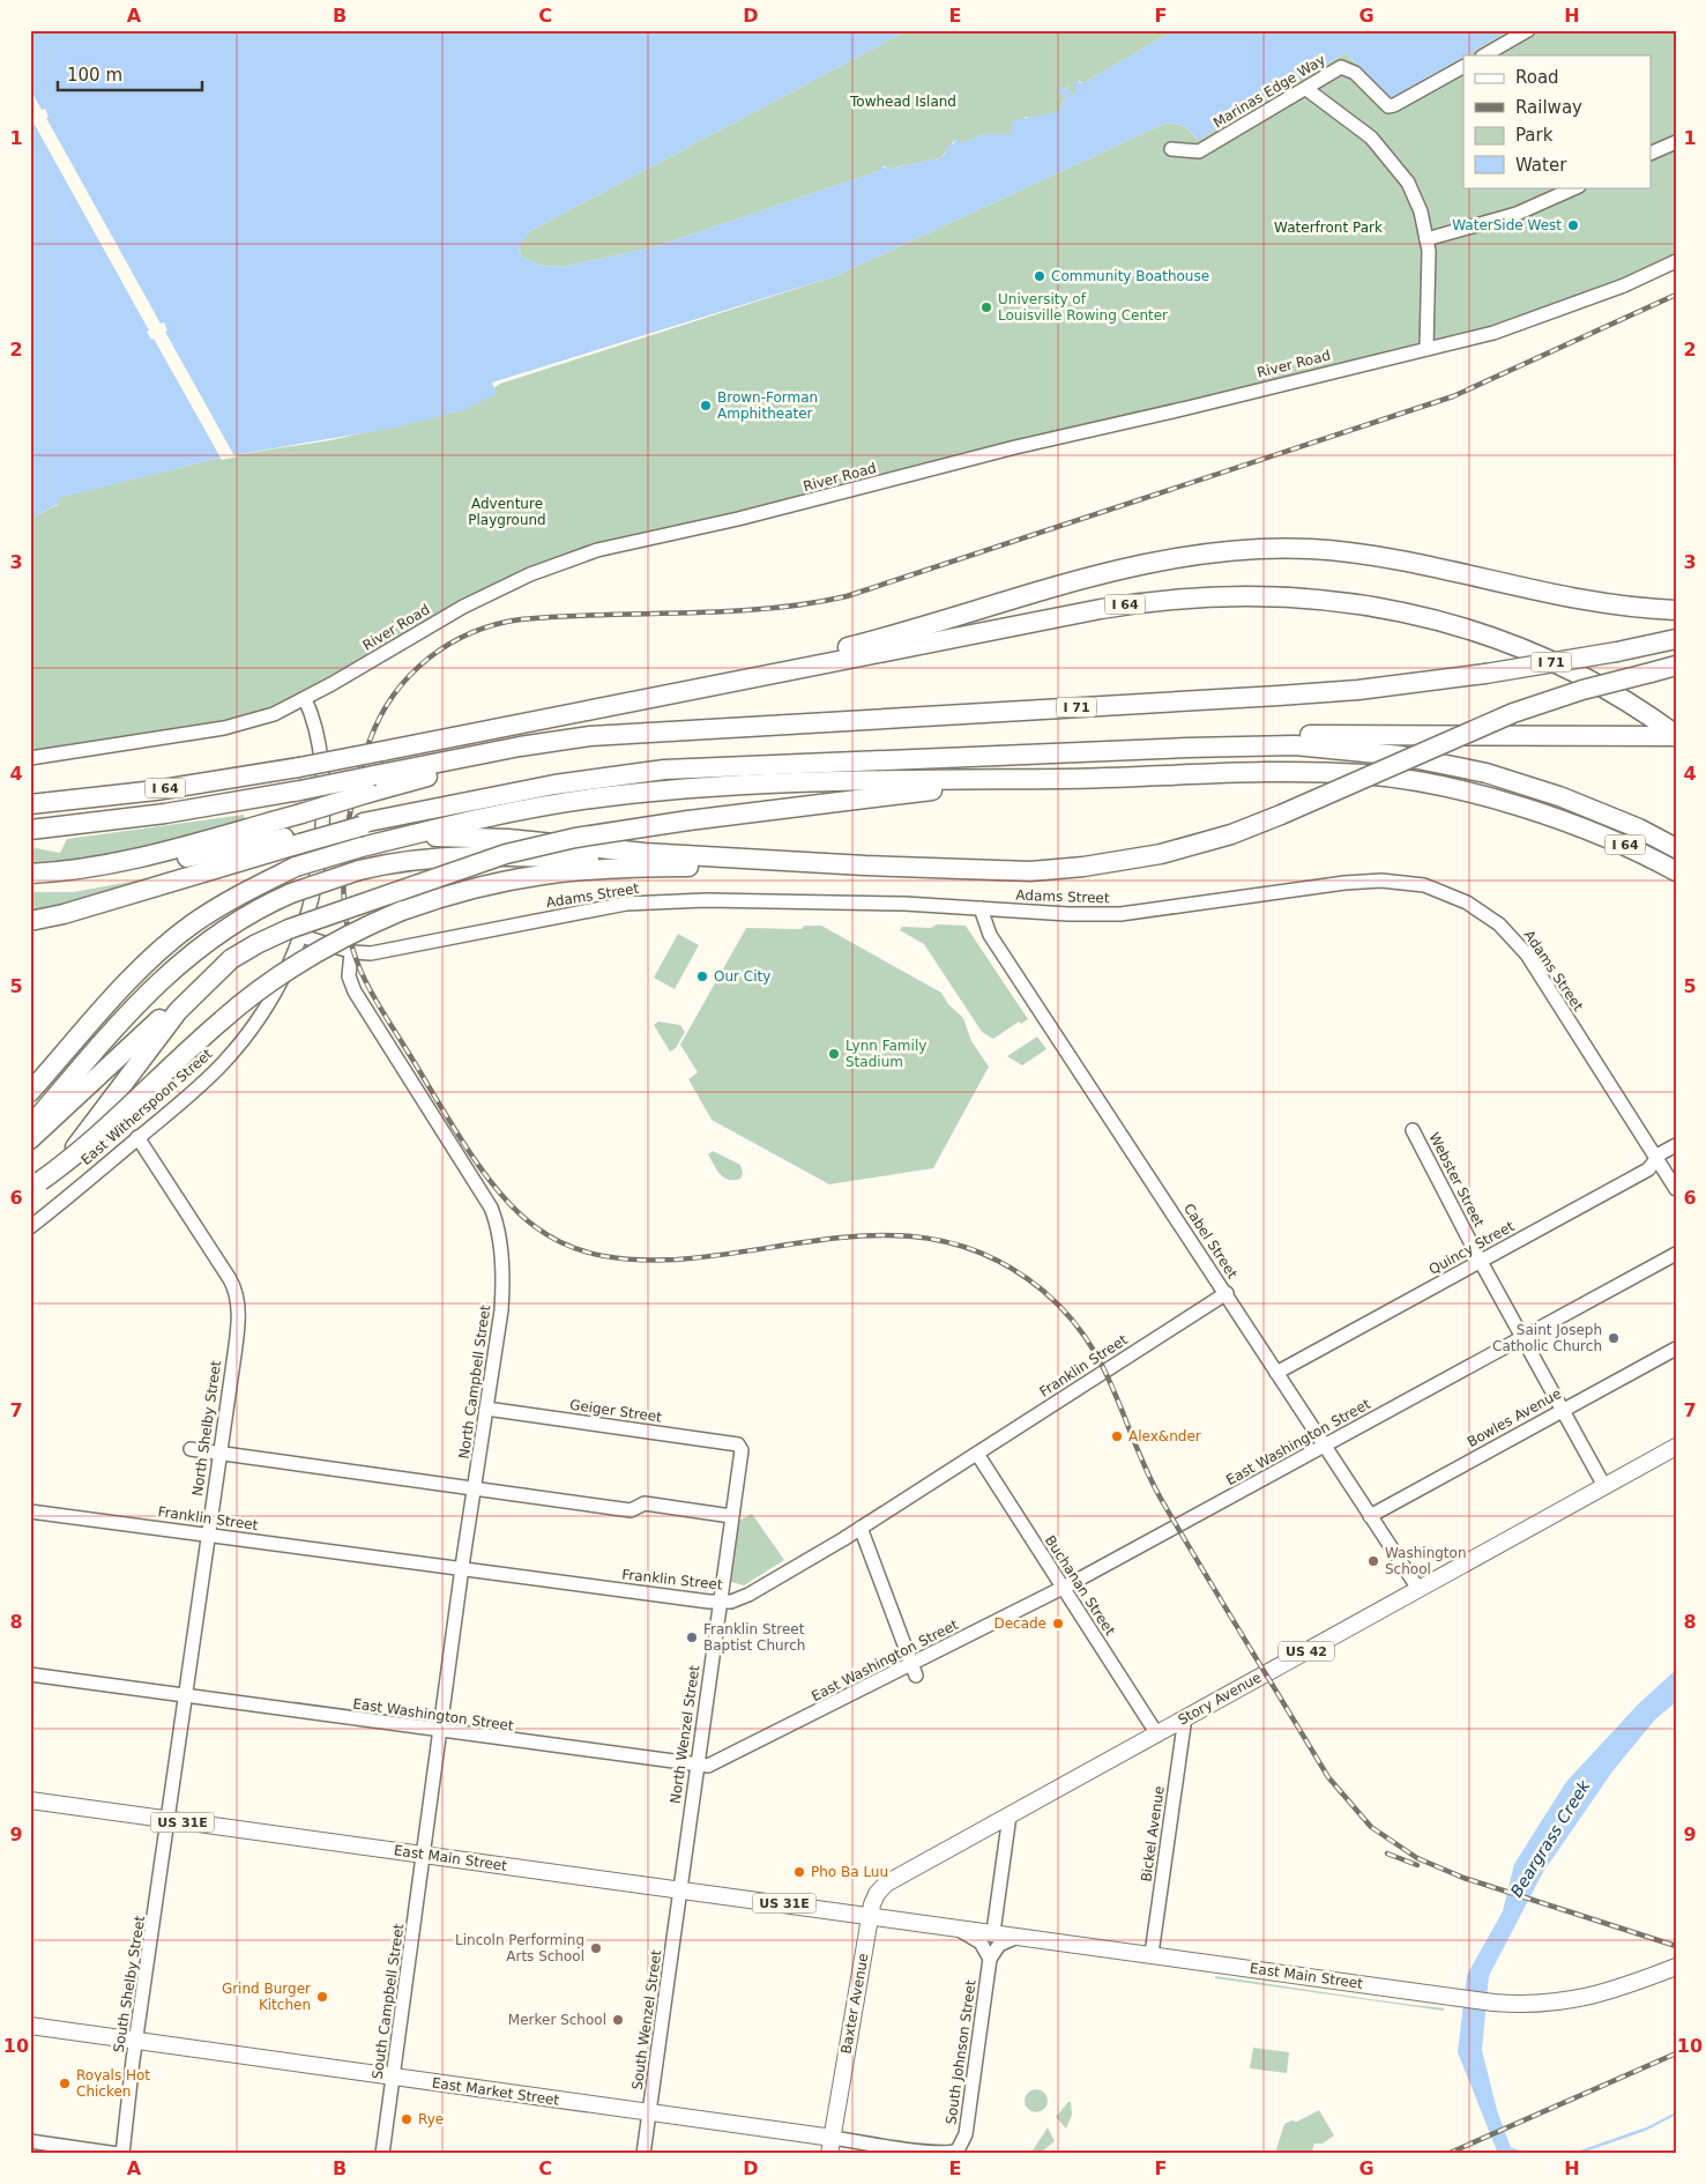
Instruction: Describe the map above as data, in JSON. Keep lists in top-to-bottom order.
{
  "streets": {
    "highway": ["I 64", "I 71"],
    "main road": [
      "US 42",
      "Story Avenue",
      "US 31E",
      "East Main Street",
      "Baxter Avenue",
      "East Market Street"
    ],
    "street": [
      "Marinas Edge Way",
      "River Road",
      "Adams Street",
      "East Witherspoon Street",
      "Webster Street",
      "Cabel Street",
      "Quincy Street",
      "Franklin Street",
      "North Campbell Street",
      "Geiger Street",
      "Bowles Avenue",
      "North Shelby Street",
      "East Washington Street",
      "Buchanan Street",
      "North Wenzel Street",
      "Bickel Avenue",
      "South Shelby Street",
      "South Campbell Street",
      "South Wenzel Street",
      "South Johnson Street"
    ]
  },
  "crossings": [
    ["River Road", "East Witherspoon Street"],
    ["Adams Street", "East Witherspoon Street"],
    ["Adams Street", "Cabel Street"],
    ["Adams Street", "Quincy Street"],
    ["Adams Street", "North Campbell Street"],
    ["East Witherspoon Street", "North Shelby Street"],
    ["Webster Street", "Quincy Street"],
    ["Webster Street", "Bowles Avenue"],
    ["Webster Street", "East Washington Street"],
    ["Webster Street", "Story Avenue"],
    ["Cabel Street", "Quincy Street"],
    ["Cabel Street", "Franklin Street"],
    ["Cabel Street", "Bowles Avenue"],
    ["Cabel Street", "East Washington Street"],
    ["Cabel Street", "Story Avenue"],
    ["Franklin Street", "North Campbell Street"],
    ["Franklin Street", "North Shelby Street"],
    ["Franklin Street", "Buchanan Street"],
    ["Franklin Street", "North Wenzel Street"],
    ["North Campbell Street", "Geiger Street"],
    ["North Campbell Street", "East Washington Street"],
    ["North Campbell Street", "East Main Street"],
    ["North Campbell Street", "South Campbell Street"],
    ["Geiger Street", "North Wenzel Street"],
    ["North Shelby Street", "East Washington Street"],
    ["North Shelby Street", "East Main Street"],
    ["North Shelby Street", "South Shelby Street"],
    ["East Washington Street", "Buchanan Street"],
    ["East Washington Street", "North Wenzel Street"],
    ["Buchanan Street", "Story Avenue"],
    ["Story Avenue", "Bickel Avenue"],
    ["Story Avenue", "East Main Street"],
    ["Story Avenue", "Baxter Avenue"],
    ["North Wenzel Street", "East Main Street"],
    ["North Wenzel Street", "South Wenzel Street"],
    ["Bickel Avenue", "East Main Street"],
    ["East Main Street", "South Shelby Street"],
    ["East Main Street", "South Campbell Street"],
    ["East Main Street", "Baxter Avenue"],
    ["East Main Street", "South Wenzel Street"],
    ["South Shelby Street", "East Market Street"],
    ["South Campbell Street", "East Market Street"],
    ["Baxter Avenue", "East Market Street"],
    ["South Wenzel Street", "East Market Street"],
    ["South Johnson Street", "East Market Street"]
  ],
  "water": ["Beargrass Creek"],
  "parks": ["Towhead Island", "Waterfront Park", "Adventure Playground"],
  "places": [
    "WaterSide West",
    "Community Boathouse",
    "University of Louisville Rowing Center",
    "Brown-Forman Amphitheater",
    "Our City",
    "Lynn Family Stadium",
    "Saint Joseph Catholic Church",
    "Alex&nder",
    "Washington School",
    "Decade",
    "Franklin Street Baptist Church",
    "Pho Ba Luu",
    "Lincoln Performing Arts School",
    "Grind Burger Kitchen",
    "Merker School",
    "Royals Hot Chicken",
    "Rye"
  ],
  "legend": [
    "Road",
    "Railway",
    "Park",
    "Water"
  ],
  "scale_bar": "100 m",
  "grid": {
    "columns": [
      "A",
      "B",
      "C",
      "D",
      "E",
      "F",
      "G",
      "H"
    ],
    "rows": [
      "1",
      "2",
      "3",
      "4",
      "5",
      "6",
      "7",
      "8",
      "9",
      "10"
    ]
  }
}
